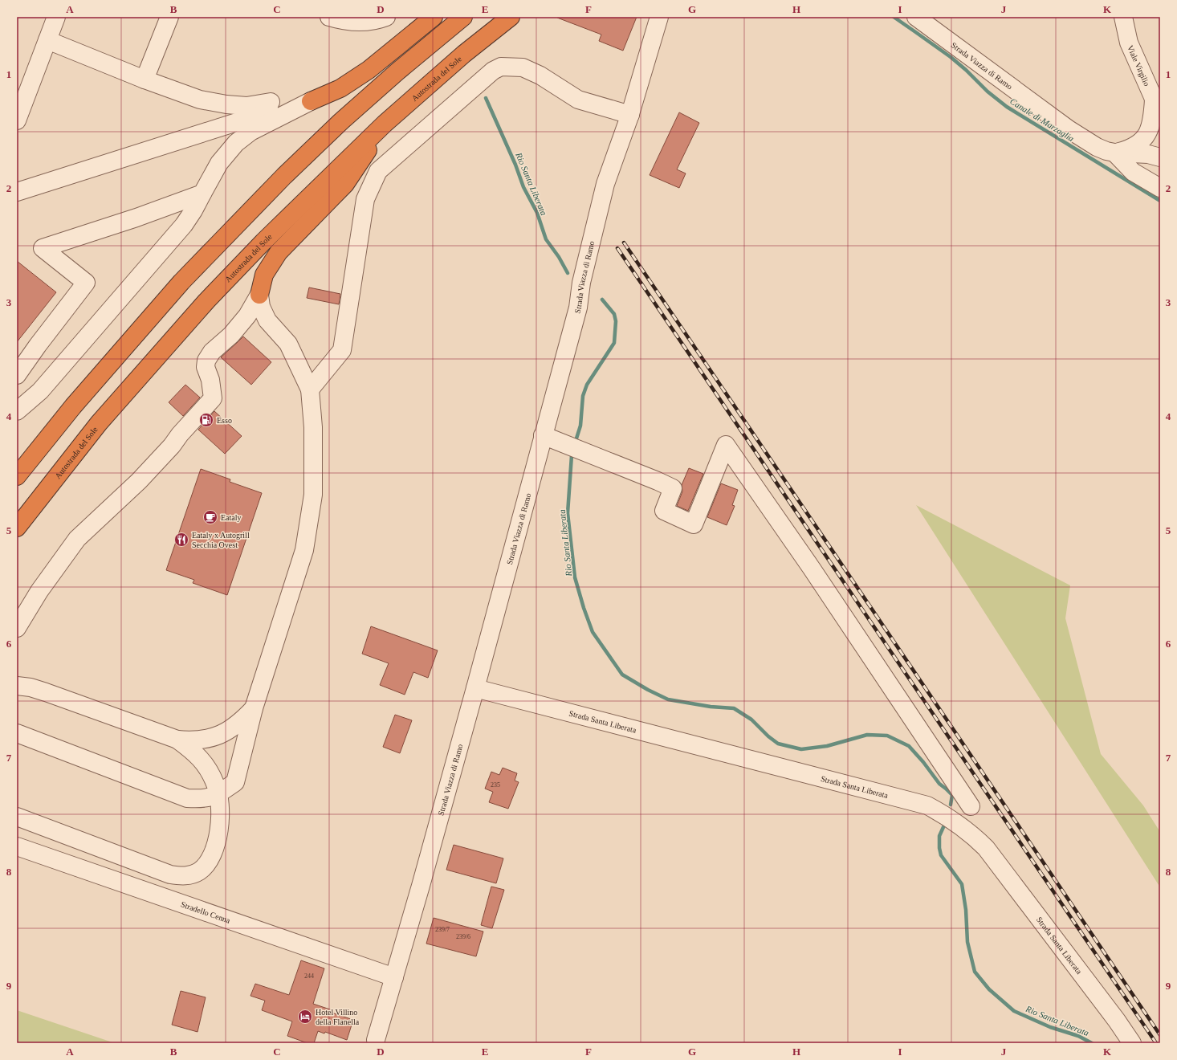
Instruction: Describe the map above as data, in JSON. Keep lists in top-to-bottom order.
{
  "streets": {
    "highway": ["Autostrada del Sole"],
    "street": [
      "Strada Viazza di Ramo",
      "Viale Virgilio",
      "Strada Santa Liberata",
      "Stradello Cenna"
    ]
  },
  "crossings": [
    ["Strada Viazza di Ramo", "Strada Santa Liberata"],
    ["Strada Viazza di Ramo", "Stradello Cenna"]
  ],
  "water": ["Canale di Marzaglia", "Rio Santa Liberata"],
  "places": {
    "fuel station": ["Esso"],
    "cafe": ["Eataly"],
    "restaurant": ["Eataly x Autogrill Secchia Ovest"],
    "hotel": ["Hotel Villino della Flanella"]
  },
  "house_numbers": [
    "235",
    "239/7",
    "239/6",
    "244"
  ],
  "grid": {
    "columns": [
      "A",
      "B",
      "C",
      "D",
      "E",
      "F",
      "G",
      "H",
      "I",
      "J",
      "K"
    ],
    "rows": [
      "1",
      "2",
      "3",
      "4",
      "5",
      "6",
      "7",
      "8",
      "9"
    ]
  }
}
